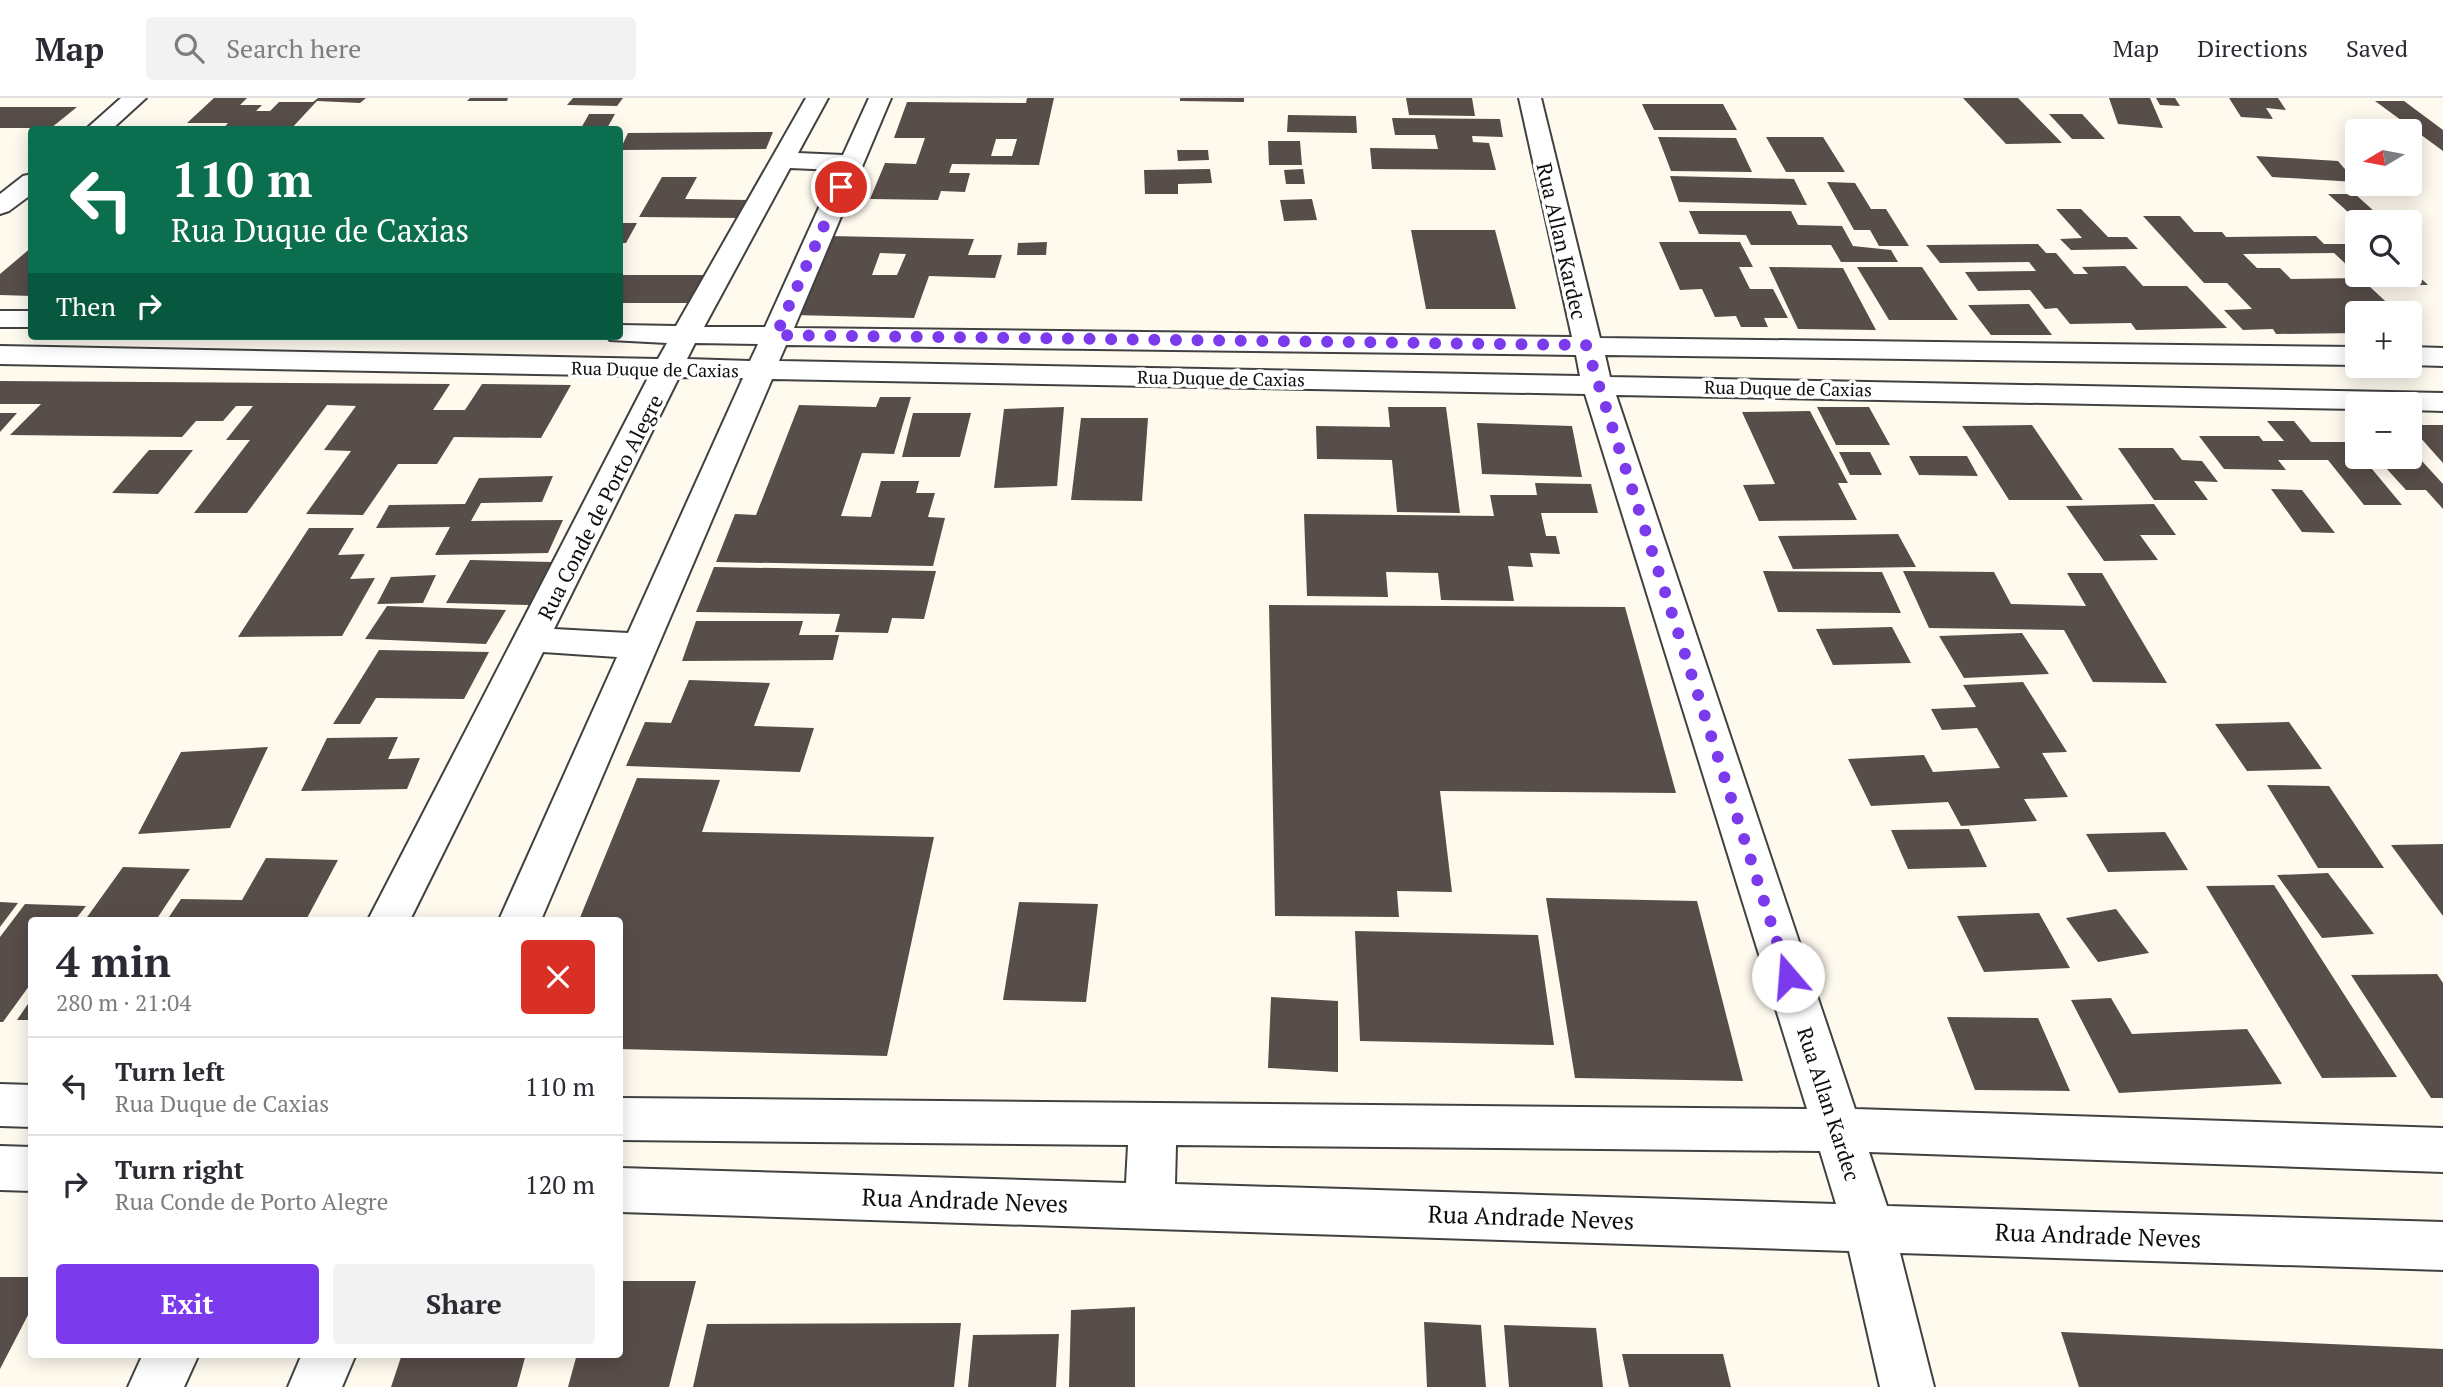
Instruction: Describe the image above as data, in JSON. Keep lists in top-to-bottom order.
{
  "streets": {
    "street": [
      "Rua Allan Kardec",
      "Rua Duque de Caxias",
      "Rua Conde de Porto Alegre",
      "Rua Andrade Neves"
    ]
  },
  "crossings": [
    ["Rua Allan Kardec", "Rua Duque de Caxias"],
    ["Rua Allan Kardec", "Rua Andrade Neves"],
    ["Rua Duque de Caxias", "Rua Conde de Porto Alegre"]
  ],
  "north": "left",
  "page": {
    "header": "Map",
    "search": "Search here",
    "nav": ["Map", "Directions", "Saved"],
    "map_buttons": ["+", "−"],
    "turn": ["110 m", "Rua Duque de Caxias"],
    "then": "Then",
    "heading": ["4 min", "280 m · 21:04"],
    "list": [
      {
        "name": "Turn left",
        "note": "Rua Duque de Caxias",
        "value": "110 m"
      },
      {
        "name": "Turn right",
        "note": "Rua Conde de Porto Alegre",
        "value": "120 m"
      }
    ],
    "buttons": ["Exit", "Share"]
  }
}
